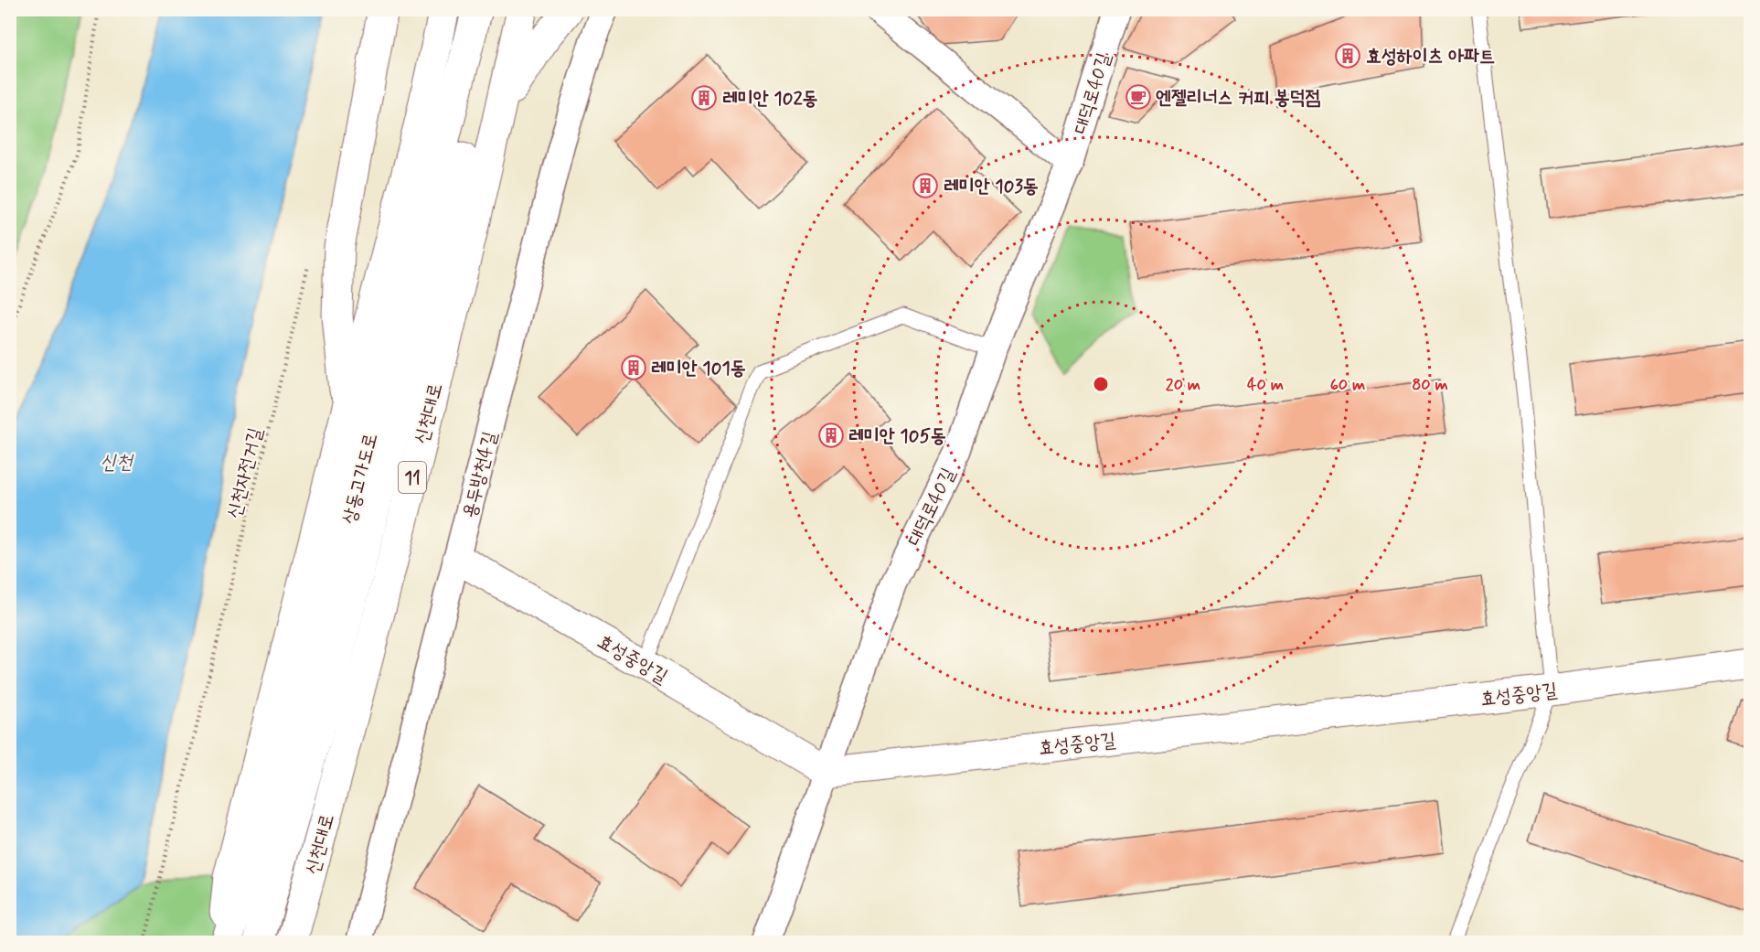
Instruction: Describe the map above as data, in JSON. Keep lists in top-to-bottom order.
{
  "streets": {
    "main road": [
      "신천대로",
      "11",
      "상동고가도로",
      "효성중앙길"
    ],
    "street": ["대덕로40길", "용두방천4길"],
    "path": ["신천자전거길"]
  },
  "crossings": [
    ["대덕로40길", "효성중앙길"],
    ["용두방천4길", "효성중앙길"]
  ],
  "water": ["신천"],
  "places": {
    "building": [
      "효성하이츠 아파트",
      "레미안 102동",
      "레미안 103동",
      "레미안 101동",
      "레미안 105동"
    ],
    "cafe": ["엔젤리너스 커피 봉덕점"]
  },
  "rings": [
    "20 m",
    "40 m",
    "60 m",
    "80 m"
  ]
}
